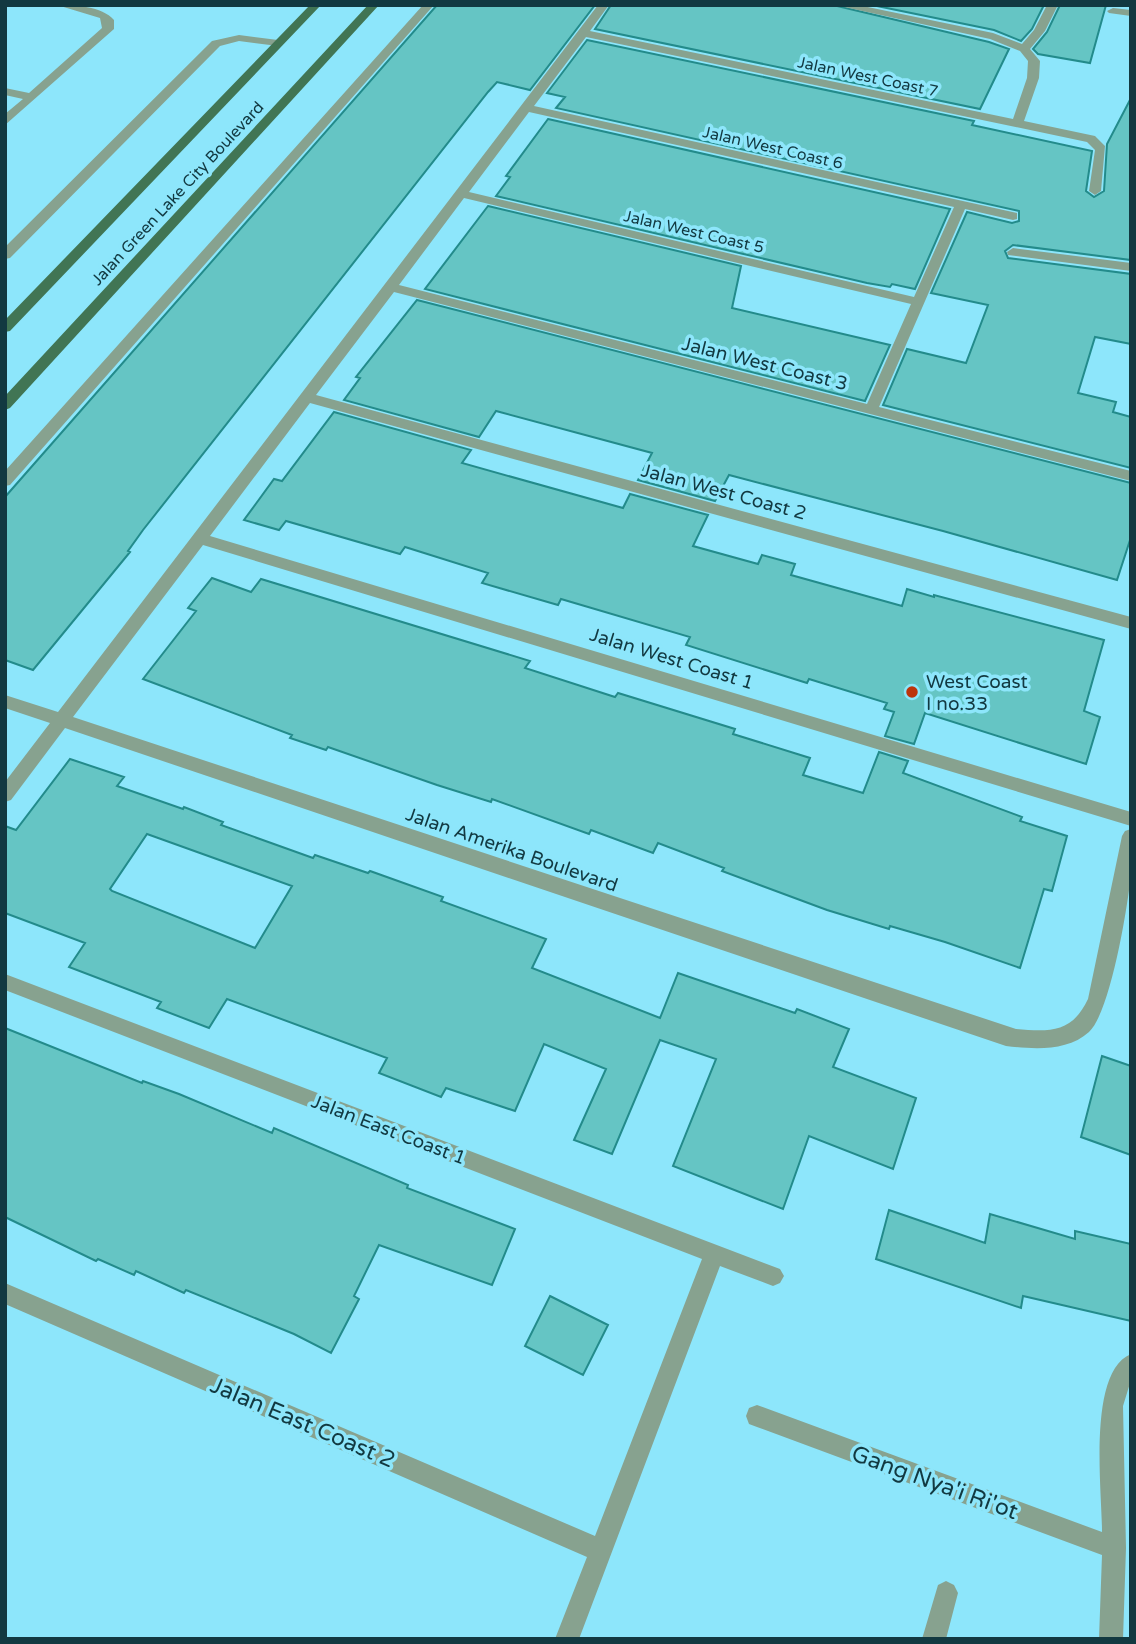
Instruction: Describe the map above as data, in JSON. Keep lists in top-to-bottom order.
{
  "streets": {
    "main road": ["Jalan Green Lake City Boulevard"],
    "street": [
      "Jalan West Coast 7",
      "Jalan West Coast 6",
      "Jalan West Coast 5",
      "Jalan West Coast 3",
      "Jalan West Coast 2",
      "Jalan West Coast 1",
      "Jalan Amerika Boulevard",
      "Jalan East Coast 1",
      "Jalan East Coast 2",
      "Gang Nya'i Ri'ot"
    ]
  },
  "places": ["West Coast I no.33"]
}
